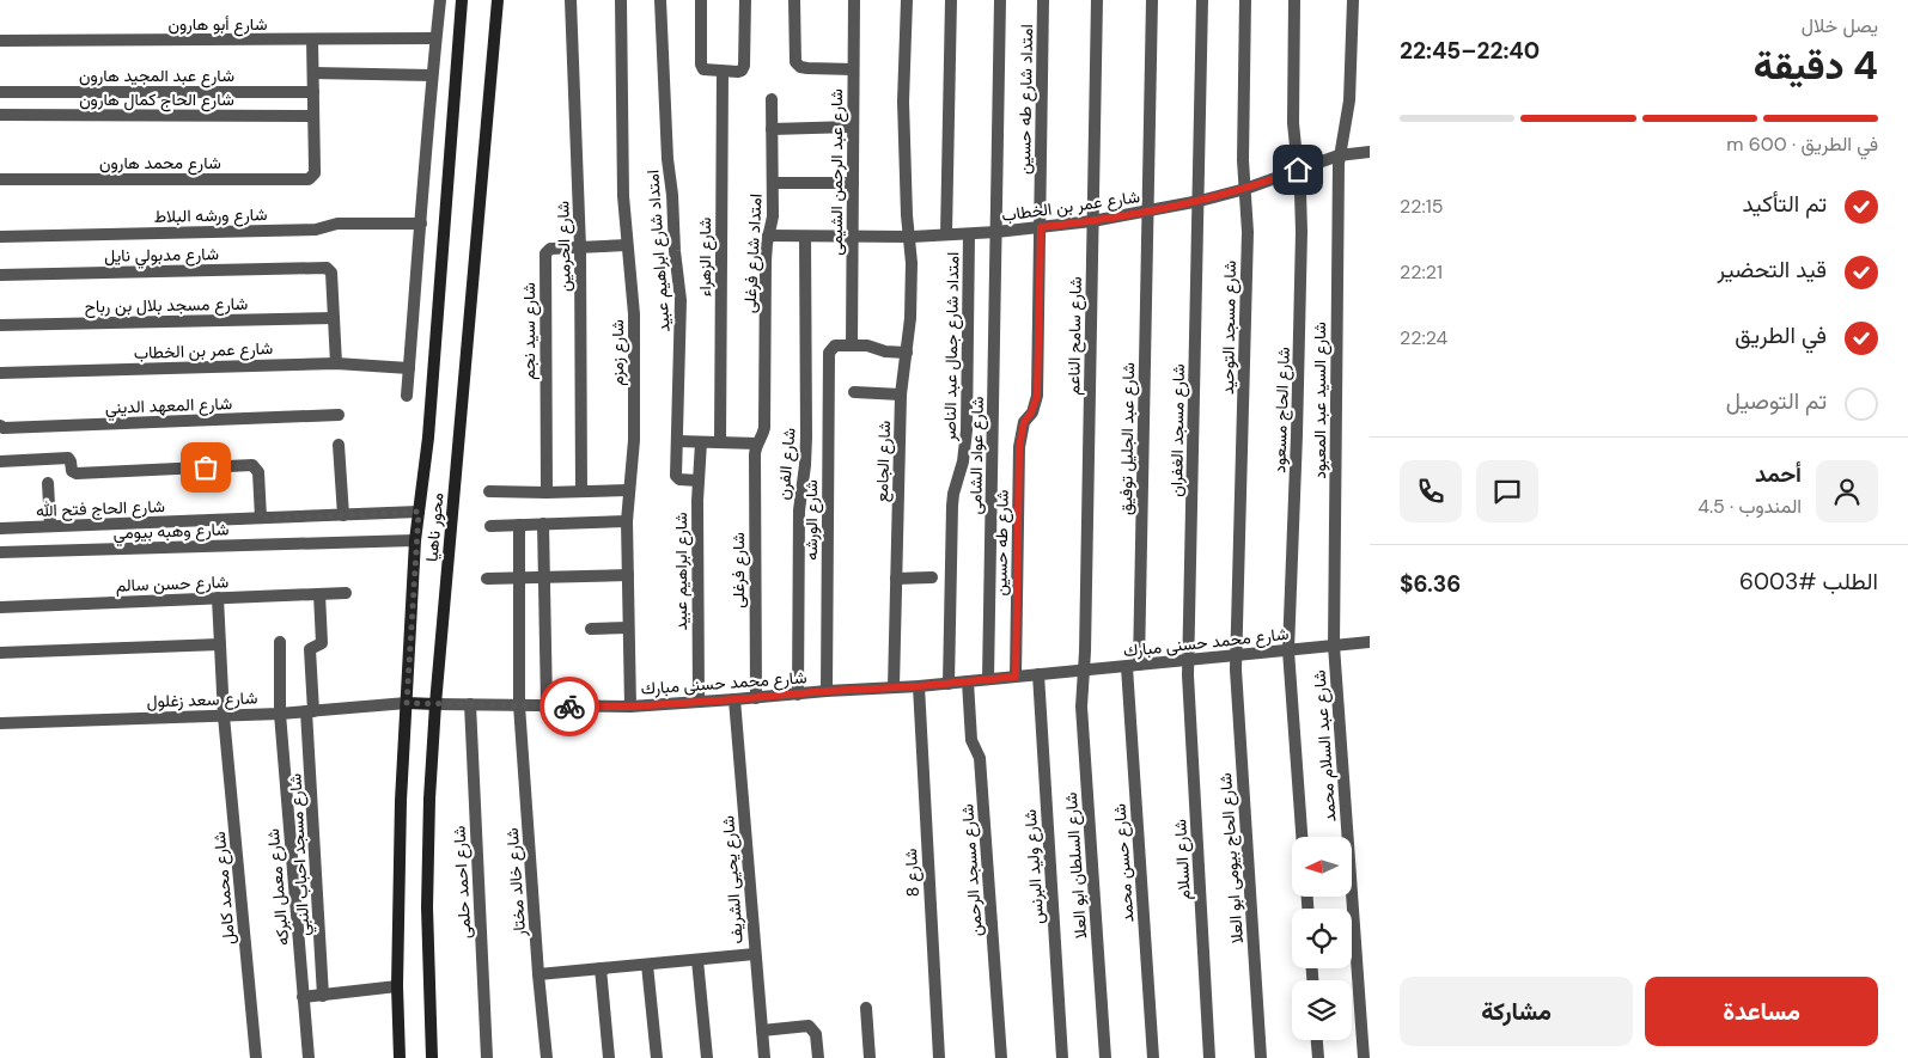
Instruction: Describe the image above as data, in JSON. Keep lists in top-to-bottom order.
{
  "streets": {
    "main road": ["محور ناهيا"],
    "street": [
      "شارع أبو هارون",
      "شارع عبد المجيد هارون",
      "شارع الحاج كمال هارون",
      "امتداد شارع طه حسين",
      "شارع محمد هارون",
      "شارع عبد الرحمن الشيمى",
      "شارع عمر بن الخطاب",
      "شارع ورشه البلاط",
      "شارع الحرمين",
      "امتداد شارع ابراهيم عبيد",
      "امتداد شارع فرغلى",
      "شارع مدبولي نايل",
      "شارع الزهراء",
      "شارع مسجد بلال بن رباح",
      "شارع مسجد التوحيد",
      "شارع سيد نجم",
      "شارع سامح الناعم",
      "امتداد شارع جمال عبد الناصر",
      "شارع زمزم",
      "شارع السيد عبد المعبود",
      "شارع المعهد الديني",
      "شارع الحاج مسعود",
      "شارع مسجد الغفران",
      "شارع عبد الجليل توفيق",
      "شارع عواد الشامى",
      "شارع الجامع",
      "شارع الفرن",
      "شارع الحاج فتح الله",
      "شارع الورشه",
      "شارع وهبه بيومي",
      "شارع طه حسين",
      "شارع فرغلى",
      "شارع ابراهيم عبيد",
      "شارع حسن سالم",
      "شارع محمد حسنى مبارك",
      "شارع سعد زغلول",
      "شارع عبد السلام محمد",
      "شارع مسجد احباب النبي",
      "شارع الحاج بيومى ابو العلا",
      "شارع السلام",
      "شارع حسن محمد",
      "شارع السلطان ابو العلا",
      "شارع وليد البرنس",
      "شارع مسجد الرحمن",
      "شارع 8",
      "شارع يحيى الشريف",
      "شارع احمد حلمى",
      "شارع خالد مختار",
      "شارع معمل البركه",
      "شارع محمد كامل"
    ]
  },
  "crossings": [
    ["شارع الحاج كمال هارون", "شارع محمد هارون"],
    ["امتداد شارع طه حسين", "شارع عمر بن الخطاب"],
    ["امتداد شارع طه حسين", "شارع طه حسين"],
    ["شارع عبد الرحمن الشيمى", "شارع عمر بن الخطاب"],
    ["شارع عبد الرحمن الشيمى", "شارع الورشه"],
    ["شارع عمر بن الخطاب", "امتداد شارع فرغلى"],
    ["شارع عمر بن الخطاب", "شارع مسجد التوحيد"],
    ["شارع عمر بن الخطاب", "شارع سامح الناعم"],
    ["شارع عمر بن الخطاب", "امتداد شارع جمال عبد الناصر"],
    ["شارع عمر بن الخطاب", "شارع السيد عبد المعبود"],
    ["شارع عمر بن الخطاب", "شارع الحاج مسعود"],
    ["شارع عمر بن الخطاب", "شارع مسجد الغفران"],
    ["شارع عمر بن الخطاب", "شارع عبد الجليل توفيق"],
    ["شارع عمر بن الخطاب", "شارع عواد الشامى"],
    ["شارع عمر بن الخطاب", "شارع الجامع"],
    ["شارع عمر بن الخطاب", "شارع الفرن"],
    ["شارع الحرمين", "شارع سيد نجم"],
    ["امتداد شارع ابراهيم عبيد", "شارع ابراهيم عبيد"],
    ["امتداد شارع فرغلى", "شارع فرغلى"],
    ["شارع مدبولي نايل", "شارع مسجد بلال بن رباح"],
    ["شارع مسجد التوحيد", "شارع محمد حسنى مبارك"],
    ["شارع مسجد التوحيد", "شارع الحاج بيومى ابو العلا"],
    ["شارع سيد نجم", "شارع زمزم"],
    ["شارع سامح الناعم", "شارع محمد حسنى مبارك"],
    ["شارع سامح الناعم", "شارع السلطان ابو العلا"],
    ["امتداد شارع جمال عبد الناصر", "شارع محمد حسنى مبارك"],
    ["شارع زمزم", "شارع محمد حسنى مبارك"],
    ["شارع السيد عبد المعبود", "شارع محمد حسنى مبارك"],
    ["شارع السيد عبد المعبود", "شارع عبد السلام محمد"],
    ["شارع الحاج مسعود", "شارع محمد حسنى مبارك"],
    ["شارع مسجد الغفران", "شارع محمد حسنى مبارك"],
    ["شارع مسجد الغفران", "شارع السلام"],
    ["شارع عبد الجليل توفيق", "شارع محمد حسنى مبارك"],
    ["شارع عبد الجليل توفيق", "شارع حسن محمد"],
    ["شارع عواد الشامى", "شارع محمد حسنى مبارك"],
    ["شارع الجامع", "شارع محمد حسنى مبارك"],
    ["شارع الفرن", "شارع محمد حسنى مبارك"],
    ["شارع الحاج فتح الله", "محور ناهيا"],
    ["شارع الورشه", "شارع محمد حسنى مبارك"],
    ["محور ناهيا", "شارع وهبه بيومي"],
    ["محور ناهيا", "شارع محمد حسنى مبارك"],
    ["محور ناهيا", "شارع سعد زغلول"],
    ["شارع طه حسين", "شارع محمد حسنى مبارك"],
    ["شارع فرغلى", "شارع محمد حسنى مبارك"],
    ["شارع ابراهيم عبيد", "شارع محمد حسنى مبارك"],
    ["شارع حسن سالم", "شارع مسجد احباب النبي"],
    ["شارع حسن سالم", "شارع محمد كامل"],
    ["شارع محمد حسنى مبارك", "شارع عبد السلام محمد"],
    ["شارع محمد حسنى مبارك", "شارع الحاج بيومى ابو العلا"],
    ["شارع محمد حسنى مبارك", "شارع السلام"],
    ["شارع محمد حسنى مبارك", "شارع حسن محمد"],
    ["شارع محمد حسنى مبارك", "شارع السلطان ابو العلا"],
    ["شارع محمد حسنى مبارك", "شارع وليد البرنس"],
    ["شارع محمد حسنى مبارك", "شارع مسجد الرحمن"],
    ["شارع محمد حسنى مبارك", "شارع 8"],
    ["شارع محمد حسنى مبارك", "شارع يحيى الشريف"],
    ["شارع محمد حسنى مبارك", "شارع احمد حلمى"],
    ["شارع محمد حسنى مبارك", "شارع خالد مختار"],
    ["شارع سعد زغلول", "شارع مسجد احباب النبي"],
    ["شارع سعد زغلول", "شارع معمل البركه"],
    ["شارع سعد زغلول", "شارع محمد كامل"]
  ],
  "north": "left",
  "page": {
    "heading": ["4 دقيقة", "يصل خلال", "22:40–22:45"],
    "panel": [
      "أحمد",
      "المندوب · 4.5",
      "الطلب #6003",
      "$6.36"
    ],
    "bar": "في الطريق · 600 m",
    "list": [
      ["تم التأكيد", "22:15"],
      ["قيد التحضير", "22:21"],
      ["في الطريق", "22:24"],
      "تم التوصيل"
    ],
    "buttons": ["مساعدة", "مشاركة"]
  }
}
